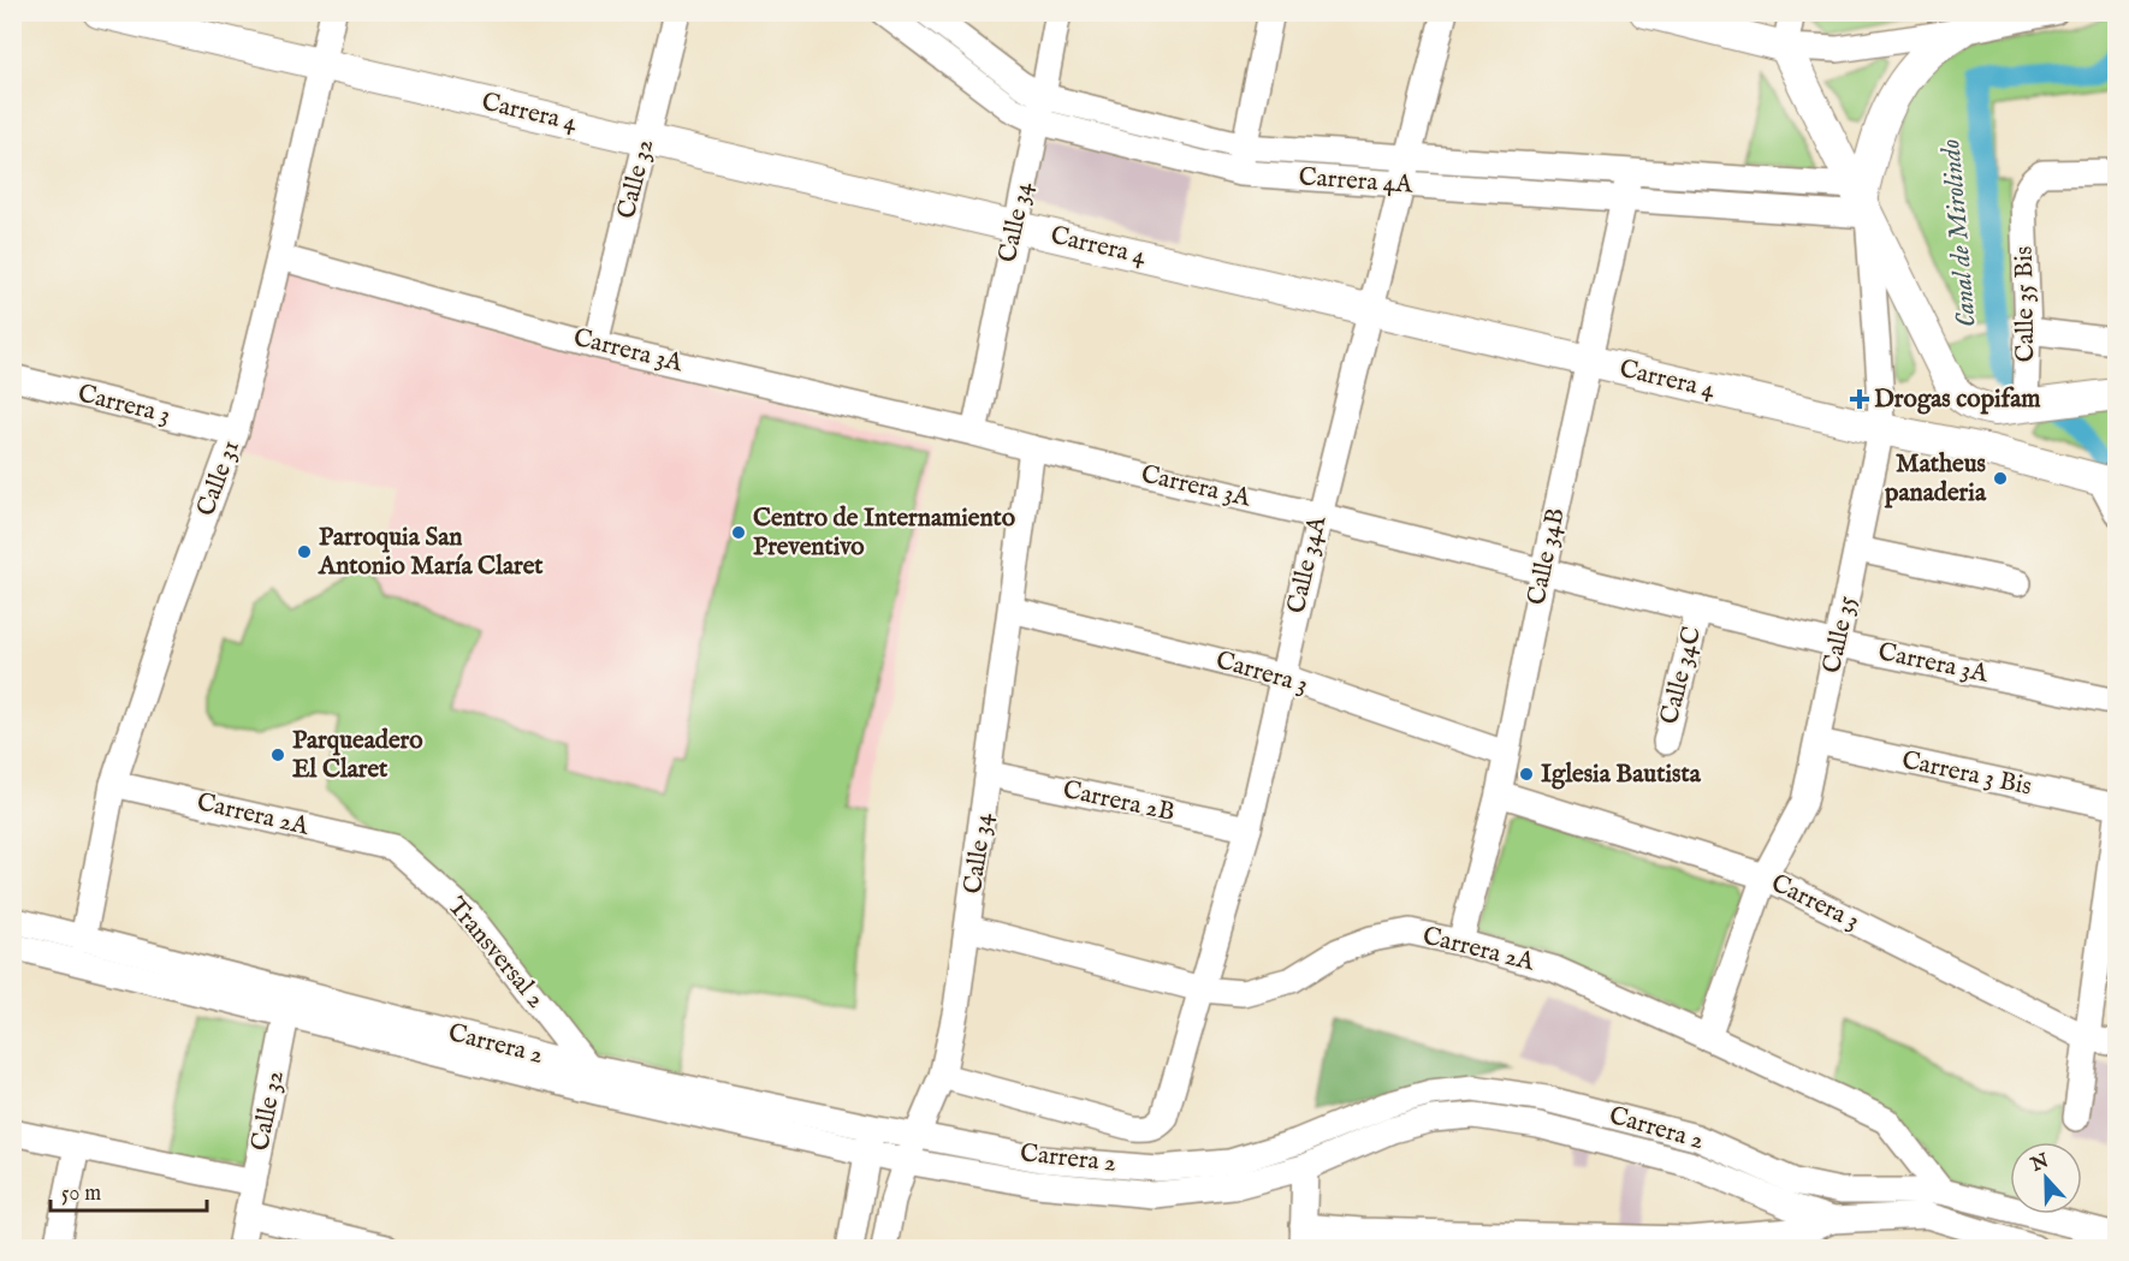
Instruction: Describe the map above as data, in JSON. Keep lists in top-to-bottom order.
{
  "streets": {
    "main road": ["Carrera 4", "Calle 35"],
    "street": [
      "Calle 32",
      "Carrera 4A",
      "Calle 34",
      "Calle 35 Bis",
      "Carrera 3A",
      "Carrera 3",
      "Calle 31",
      "Calle 34B",
      "Calle 34A",
      "Calle 34C",
      "Carrera 3 Bis",
      "Carrera 2B",
      "Carrera 2A",
      "Transversal 2",
      "Carrera 2"
    ]
  },
  "crossings": [
    ["Carrera 4", "Calle 32"],
    ["Carrera 4", "Calle 34"],
    ["Carrera 4", "Calle 31"],
    ["Carrera 4", "Calle 34B"],
    ["Carrera 4", "Calle 34A"],
    ["Carrera 4", "Calle 35"],
    ["Calle 32", "Carrera 3A"],
    ["Calle 32", "Carrera 2"],
    ["Carrera 4A", "Calle 34"],
    ["Carrera 4A", "Calle 34B"],
    ["Carrera 4A", "Calle 34A"],
    ["Carrera 4A", "Calle 35"],
    ["Calle 34", "Carrera 3A"],
    ["Calle 34", "Carrera 3"],
    ["Calle 34", "Carrera 2B"],
    ["Calle 34", "Carrera 2A"],
    ["Calle 34", "Carrera 2"],
    ["Carrera 3A", "Calle 31"],
    ["Carrera 3A", "Calle 34B"],
    ["Carrera 3A", "Calle 34A"],
    ["Carrera 3A", "Calle 35"],
    ["Carrera 3A", "Calle 34C"],
    ["Carrera 3", "Calle 31"],
    ["Carrera 3", "Calle 34B"],
    ["Carrera 3", "Calle 34A"],
    ["Carrera 3", "Calle 35"],
    ["Calle 31", "Carrera 2A"],
    ["Calle 31", "Carrera 2"],
    ["Calle 34B", "Carrera 2A"],
    ["Calle 34A", "Carrera 2B"],
    ["Calle 34A", "Carrera 2A"],
    ["Calle 34A", "Carrera 2"],
    ["Calle 35", "Carrera 3 Bis"],
    ["Calle 35", "Carrera 2A"],
    ["Carrera 2A", "Transversal 2"],
    ["Carrera 2A", "Carrera 2"],
    ["Transversal 2", "Carrera 2"]
  ],
  "water": ["Canal de Mirolindo"],
  "places": {
    "health": ["Drogas copifam"],
    "other": [
      "Matheus panaderia",
      "Centro de Internamiento Preventivo",
      "Parroquia San Antonio María Claret",
      "Parqueadero El Claret",
      "Iglesia Bautista"
    ]
  },
  "scale_bar": "50 m",
  "north": "top"
}
